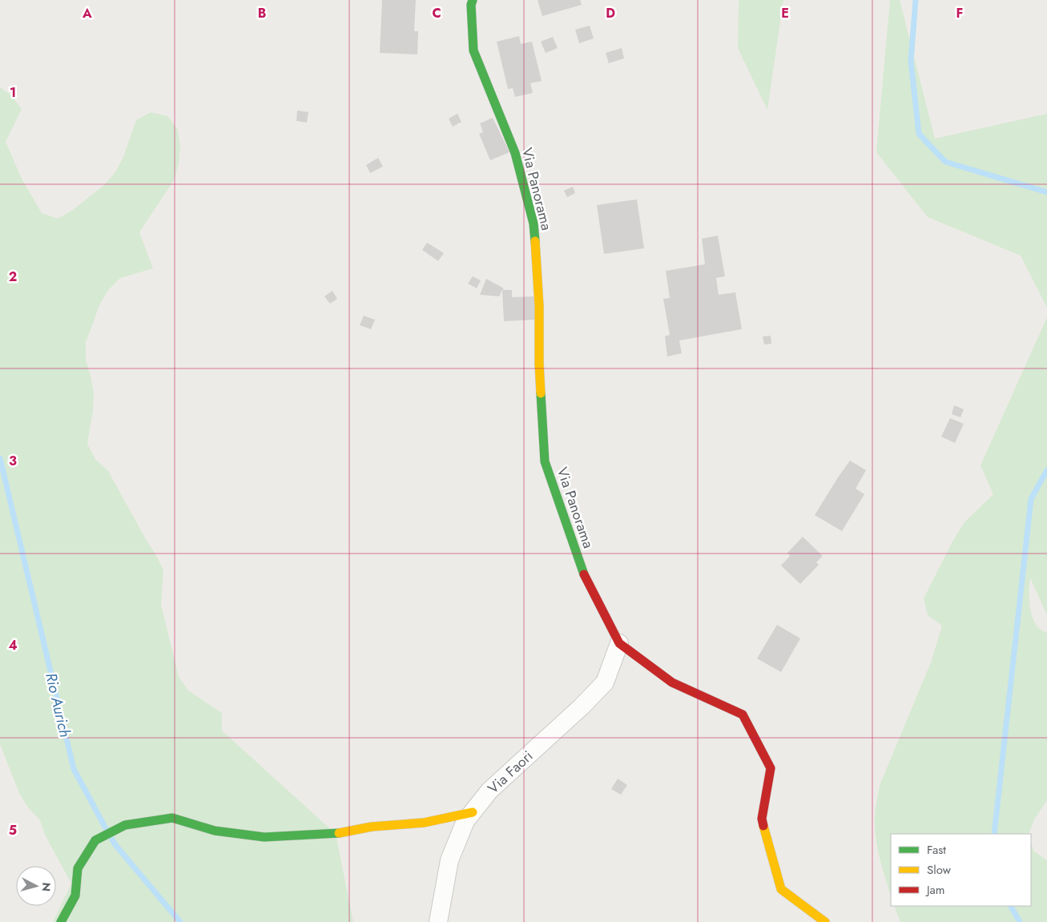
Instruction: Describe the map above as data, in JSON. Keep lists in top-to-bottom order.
{
  "streets": {
    "street": ["Via Panorama", "Via Faori"]
  },
  "crossings": [
    ["Via Panorama", "Via Faori"]
  ],
  "water": ["Rio Aurich"],
  "legend": ["Fast", "Slow", "Jam"],
  "north": "right",
  "grid": {
    "columns": [
      "A",
      "B",
      "C",
      "D",
      "E",
      "F"
    ],
    "rows": [
      "1",
      "2",
      "3",
      "4",
      "5"
    ]
  }
}
